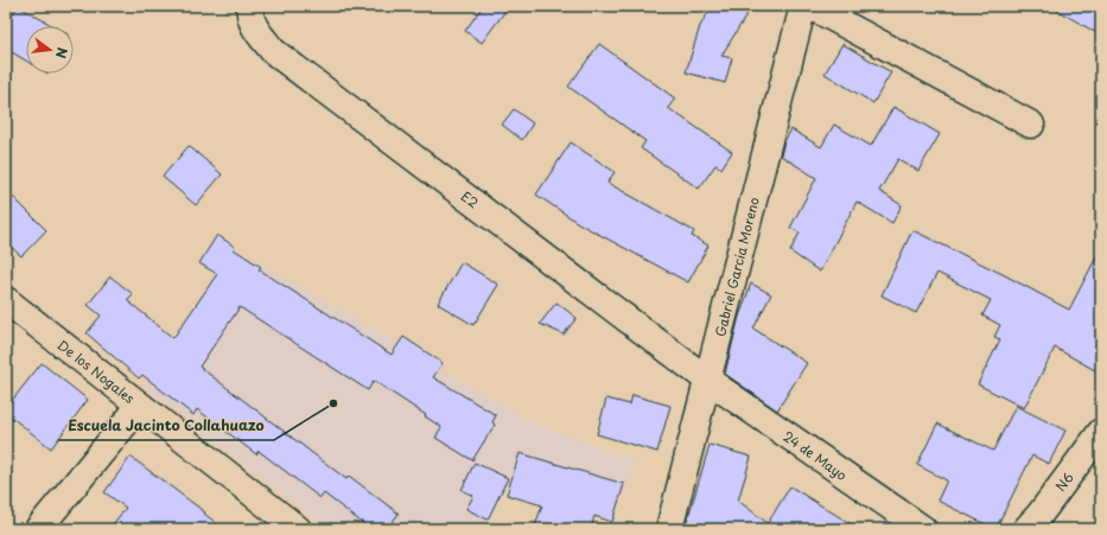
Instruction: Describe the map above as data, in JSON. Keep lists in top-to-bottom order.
{
  "streets": {
    "street": [
      "E2",
      "Gabriel Garcia Moreno",
      "De los Nogales",
      "24 de Mayo",
      "N6"
    ]
  },
  "crossings": [
    ["E2", "Gabriel Garcia Moreno"],
    ["E2", "24 de Mayo"],
    ["Gabriel Garcia Moreno", "24 de Mayo"]
  ],
  "places": ["Escuela Jacinto Collahuazo"],
  "north": "right"
}
